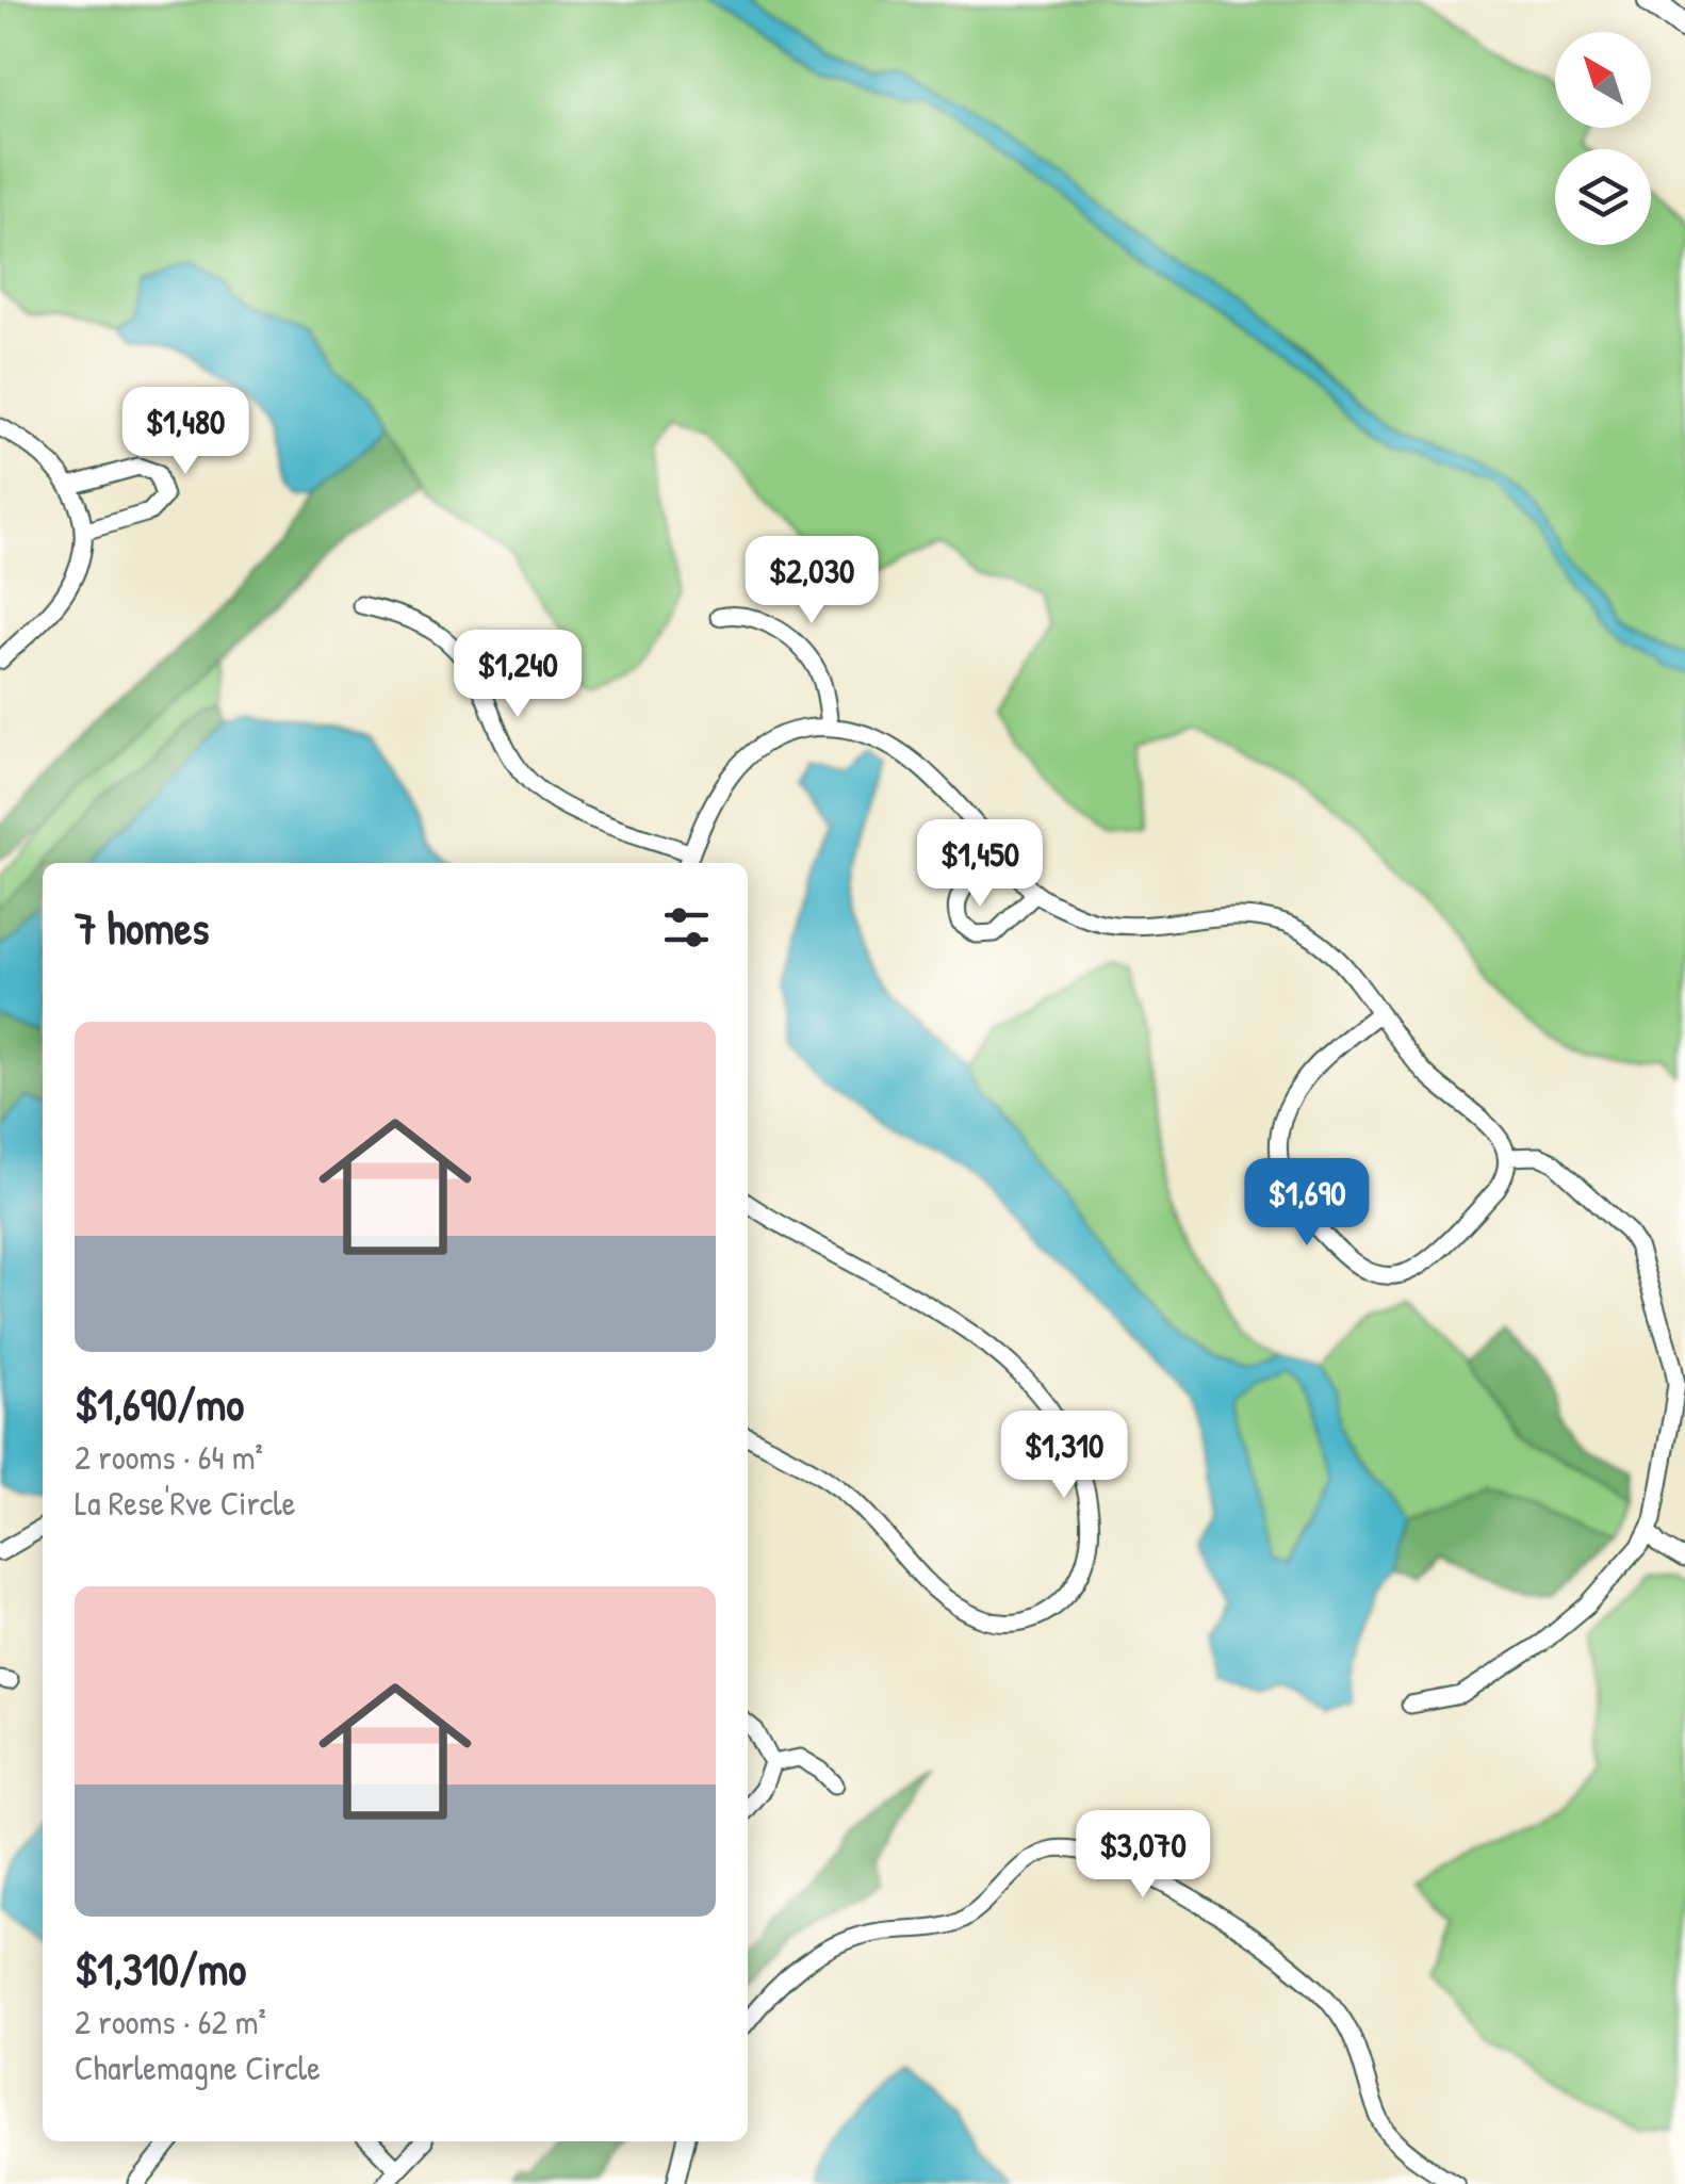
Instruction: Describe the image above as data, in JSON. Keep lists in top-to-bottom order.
{
  "north": "top left",
  "page": {
    "price": [
      "$1,480",
      "$2,030",
      "$1,240",
      "$1,450",
      "$1,690",
      "$1,310",
      "$3,070"
    ],
    "heading": "7 homes",
    "list": [
      {
        "name": "$1,690/mo",
        "note": "2 rooms · 64 m² · La Rese'Rve Circle"
      },
      {
        "name": "$1,310/mo",
        "note": "2 rooms · 62 m² · Charlemagne Circle"
      }
    ]
  }
}
